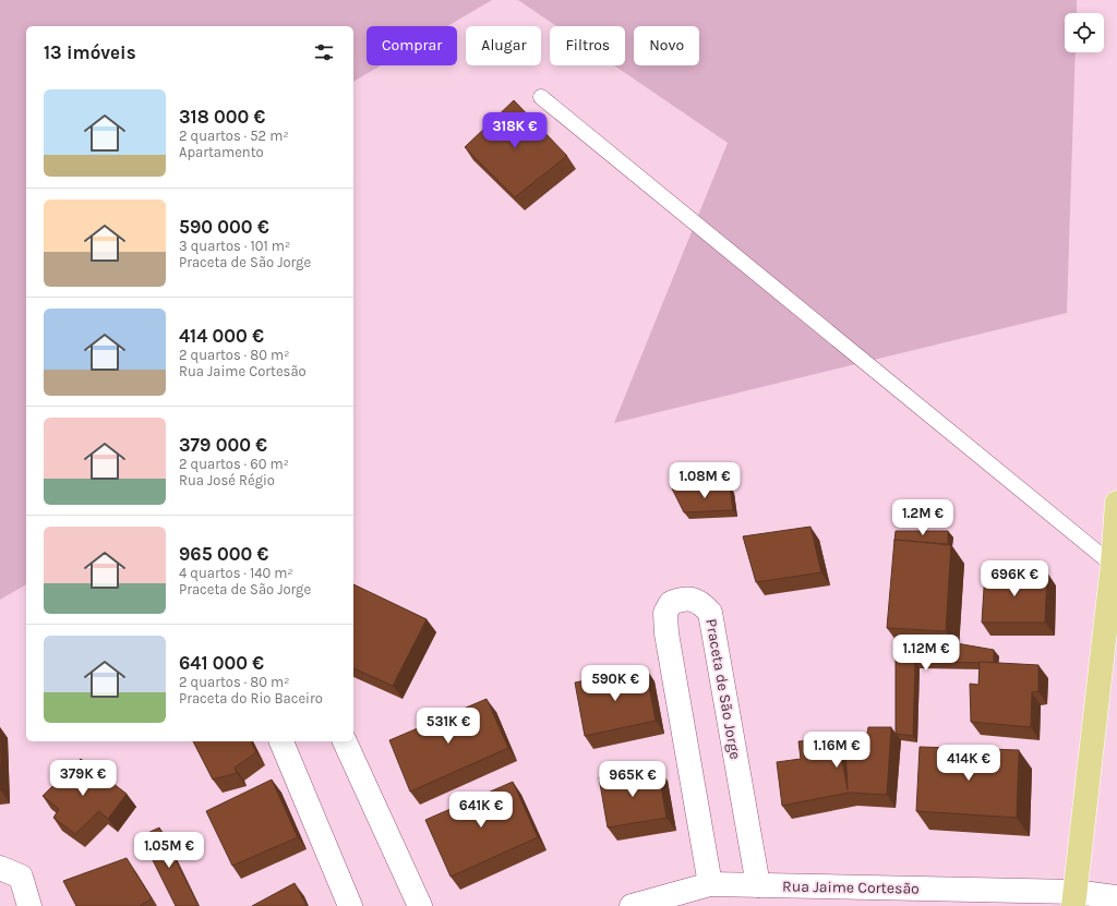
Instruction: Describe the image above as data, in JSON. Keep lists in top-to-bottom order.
{
  "streets": {
    "street": ["Praceta de São Jorge", "Rua Jaime Cortesão"]
  },
  "crossings": [
    ["Praceta de São Jorge", "Rua Jaime Cortesão"]
  ],
  "page": {
    "chip": [
      "Comprar",
      "Alugar",
      "Filtros",
      "Novo"
    ],
    "heading": "13 imóveis",
    "list": [
      {
        "name": "318 000 €",
        "note": "2 quartos · 52 m² · Apartamento"
      },
      {
        "name": "590 000 €",
        "note": "3 quartos · 101 m² · Praceta de São Jorge"
      },
      {
        "name": "414 000 €",
        "note": "2 quartos · 80 m² · Rua Jaime Cortesão"
      },
      {
        "name": "379 000 €",
        "note": "2 quartos · 60 m² · Rua José Régio"
      },
      {
        "name": "965 000 €",
        "note": "4 quartos · 140 m² · Praceta de São Jorge"
      },
      {
        "name": "641 000 €",
        "note": "2 quartos · 80 m² · Praceta do Rio Baceiro"
      }
    ],
    "price": [
      "318K €",
      "1.08M €",
      "1.2M €",
      "696K €",
      "1.12M €",
      "590K €",
      "531K €",
      "1.16M €",
      "414K €",
      "379K €",
      "965K €",
      "641K €",
      "1.05M €"
    ]
  }
}
